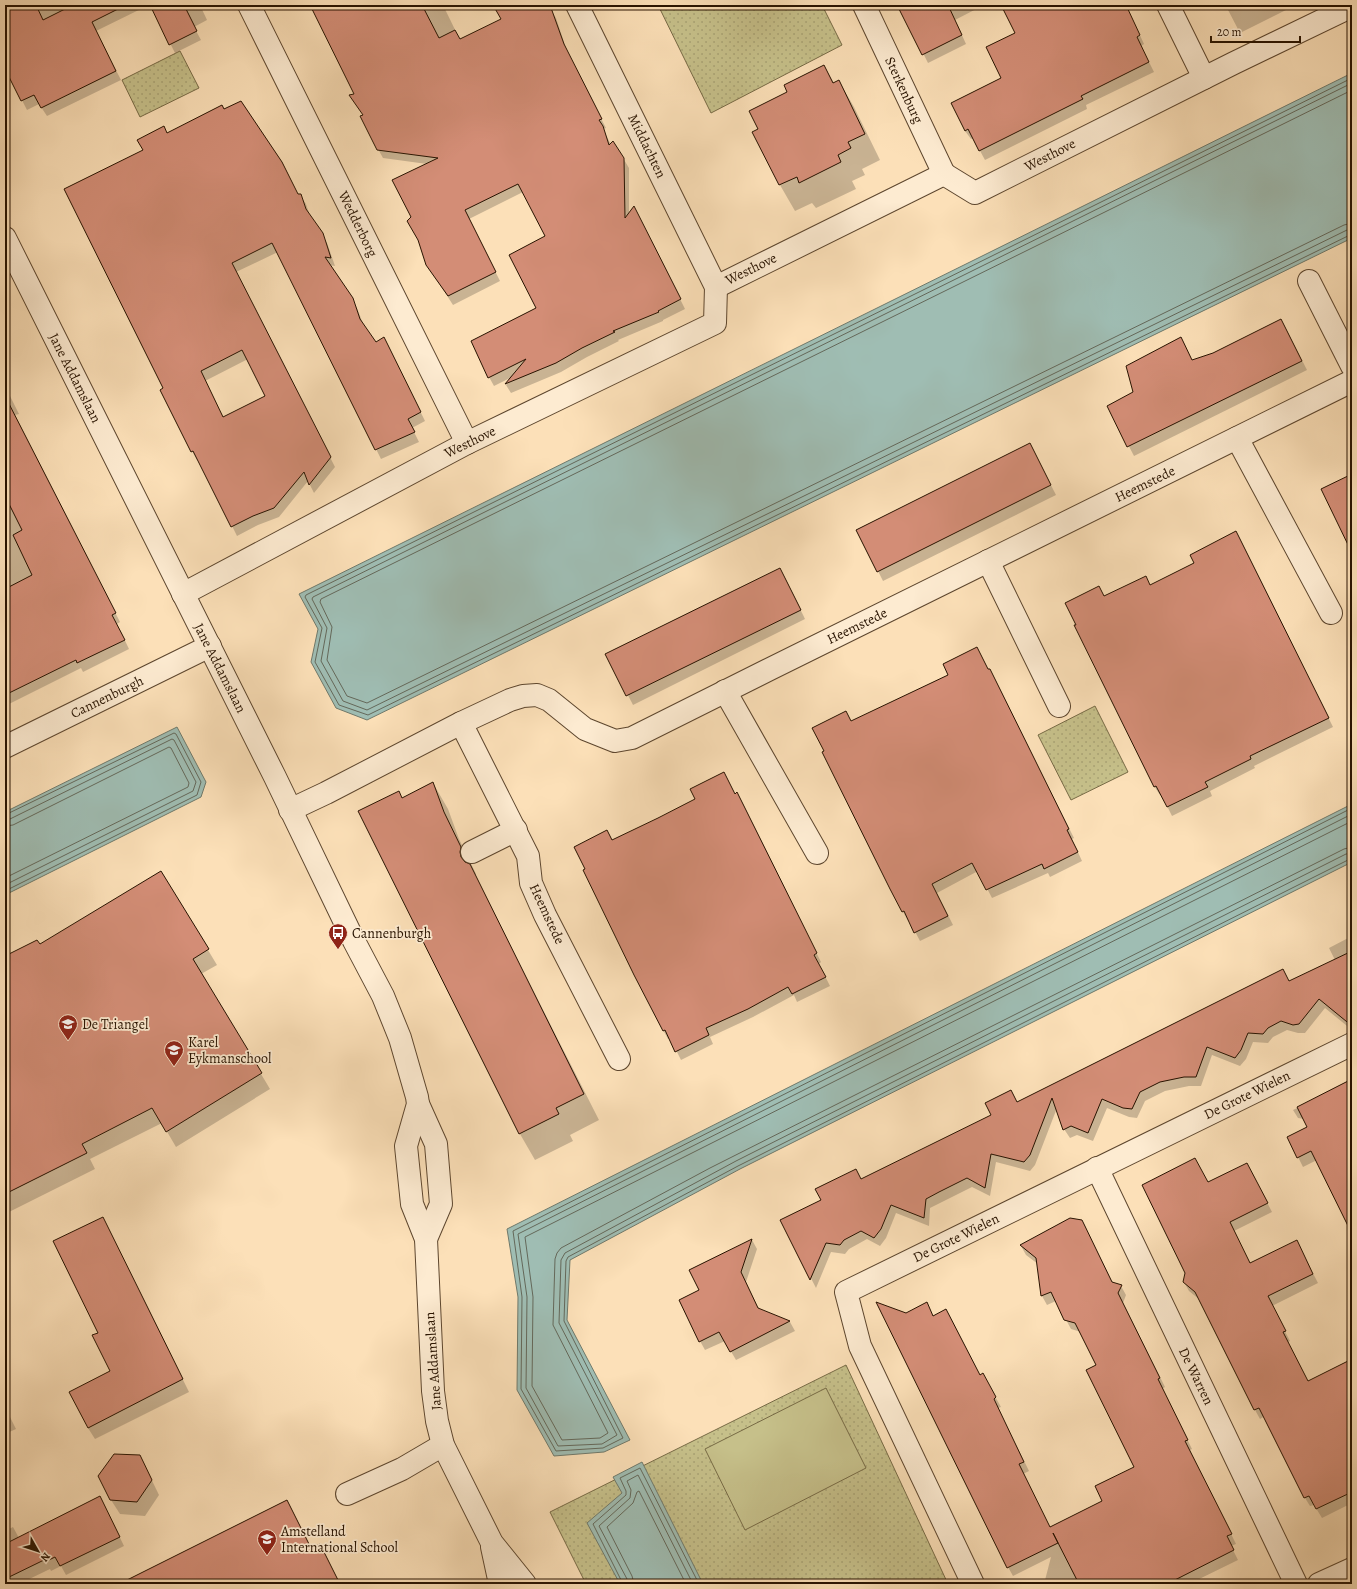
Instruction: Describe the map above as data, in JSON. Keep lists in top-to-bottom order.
{
  "streets": {
    "street": [
      "Sterkenburg",
      "Middachten",
      "Westhove",
      "Wedderborg",
      "Jane Addamslaan",
      "Heemstede",
      "Cannenburgh",
      "De Grote Wielen",
      "De Warren"
    ]
  },
  "crossings": [
    ["Sterkenburg", "Westhove"],
    ["Middachten", "Westhove"],
    ["Westhove", "Wedderborg"],
    ["Westhove", "Jane Addamslaan"],
    ["Jane Addamslaan", "Heemstede"],
    ["Jane Addamslaan", "Cannenburgh"],
    ["De Grote Wielen", "De Warren"]
  ],
  "places": {
    "bus stop": ["Cannenburgh"],
    "school or university": ["De Triangel", "Karel Eykmanschool", "Amstelland International School"]
  },
  "scale_bar": "20 m",
  "north": "bottom right"
}
